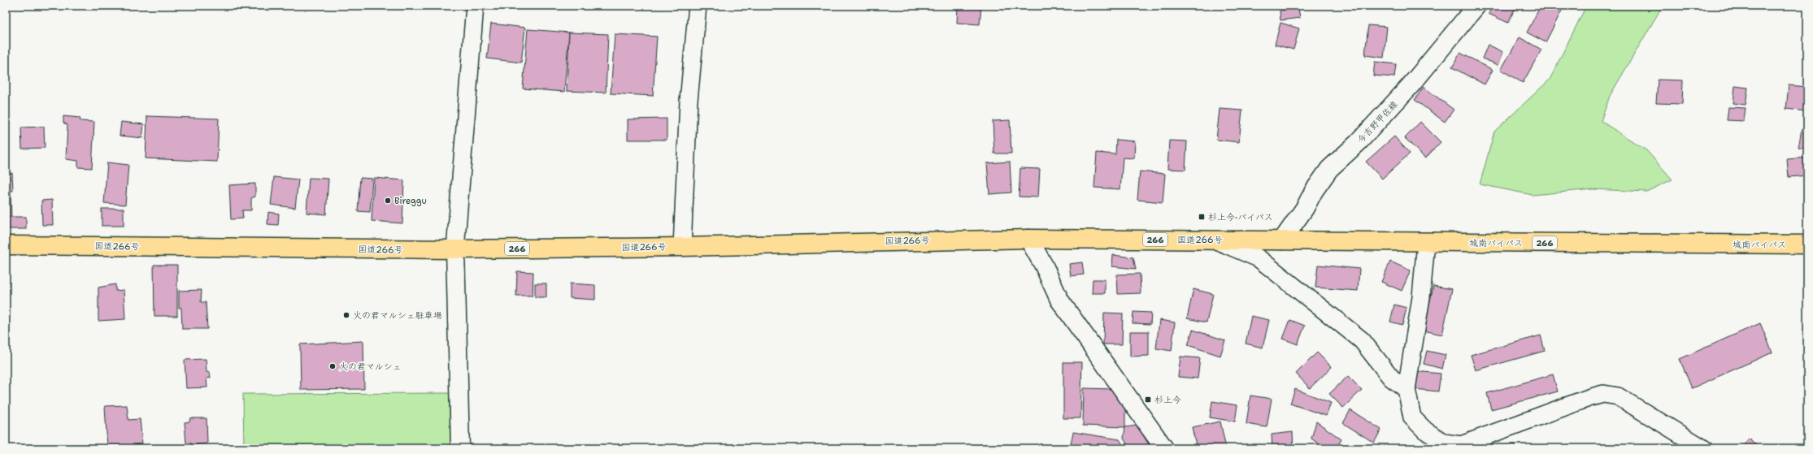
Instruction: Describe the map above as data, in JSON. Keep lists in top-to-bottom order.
{
  "streets": {
    "highway": ["266", "国道266号", "城南バイパス"],
    "street": ["今吉野甲佐線"]
  },
  "crossings": [
    ["今吉野甲佐線", "国道266号"],
    ["今吉野甲佐線", "城南バイパス"],
    ["国道266号", "城南バイパス"]
  ],
  "places": {
    "other": ["Bireggu", "火の君マルシェ駐車場", "火の君マルシェ"],
    "transit": ["杉上今·バイパス", "杉上今"]
  }
}
